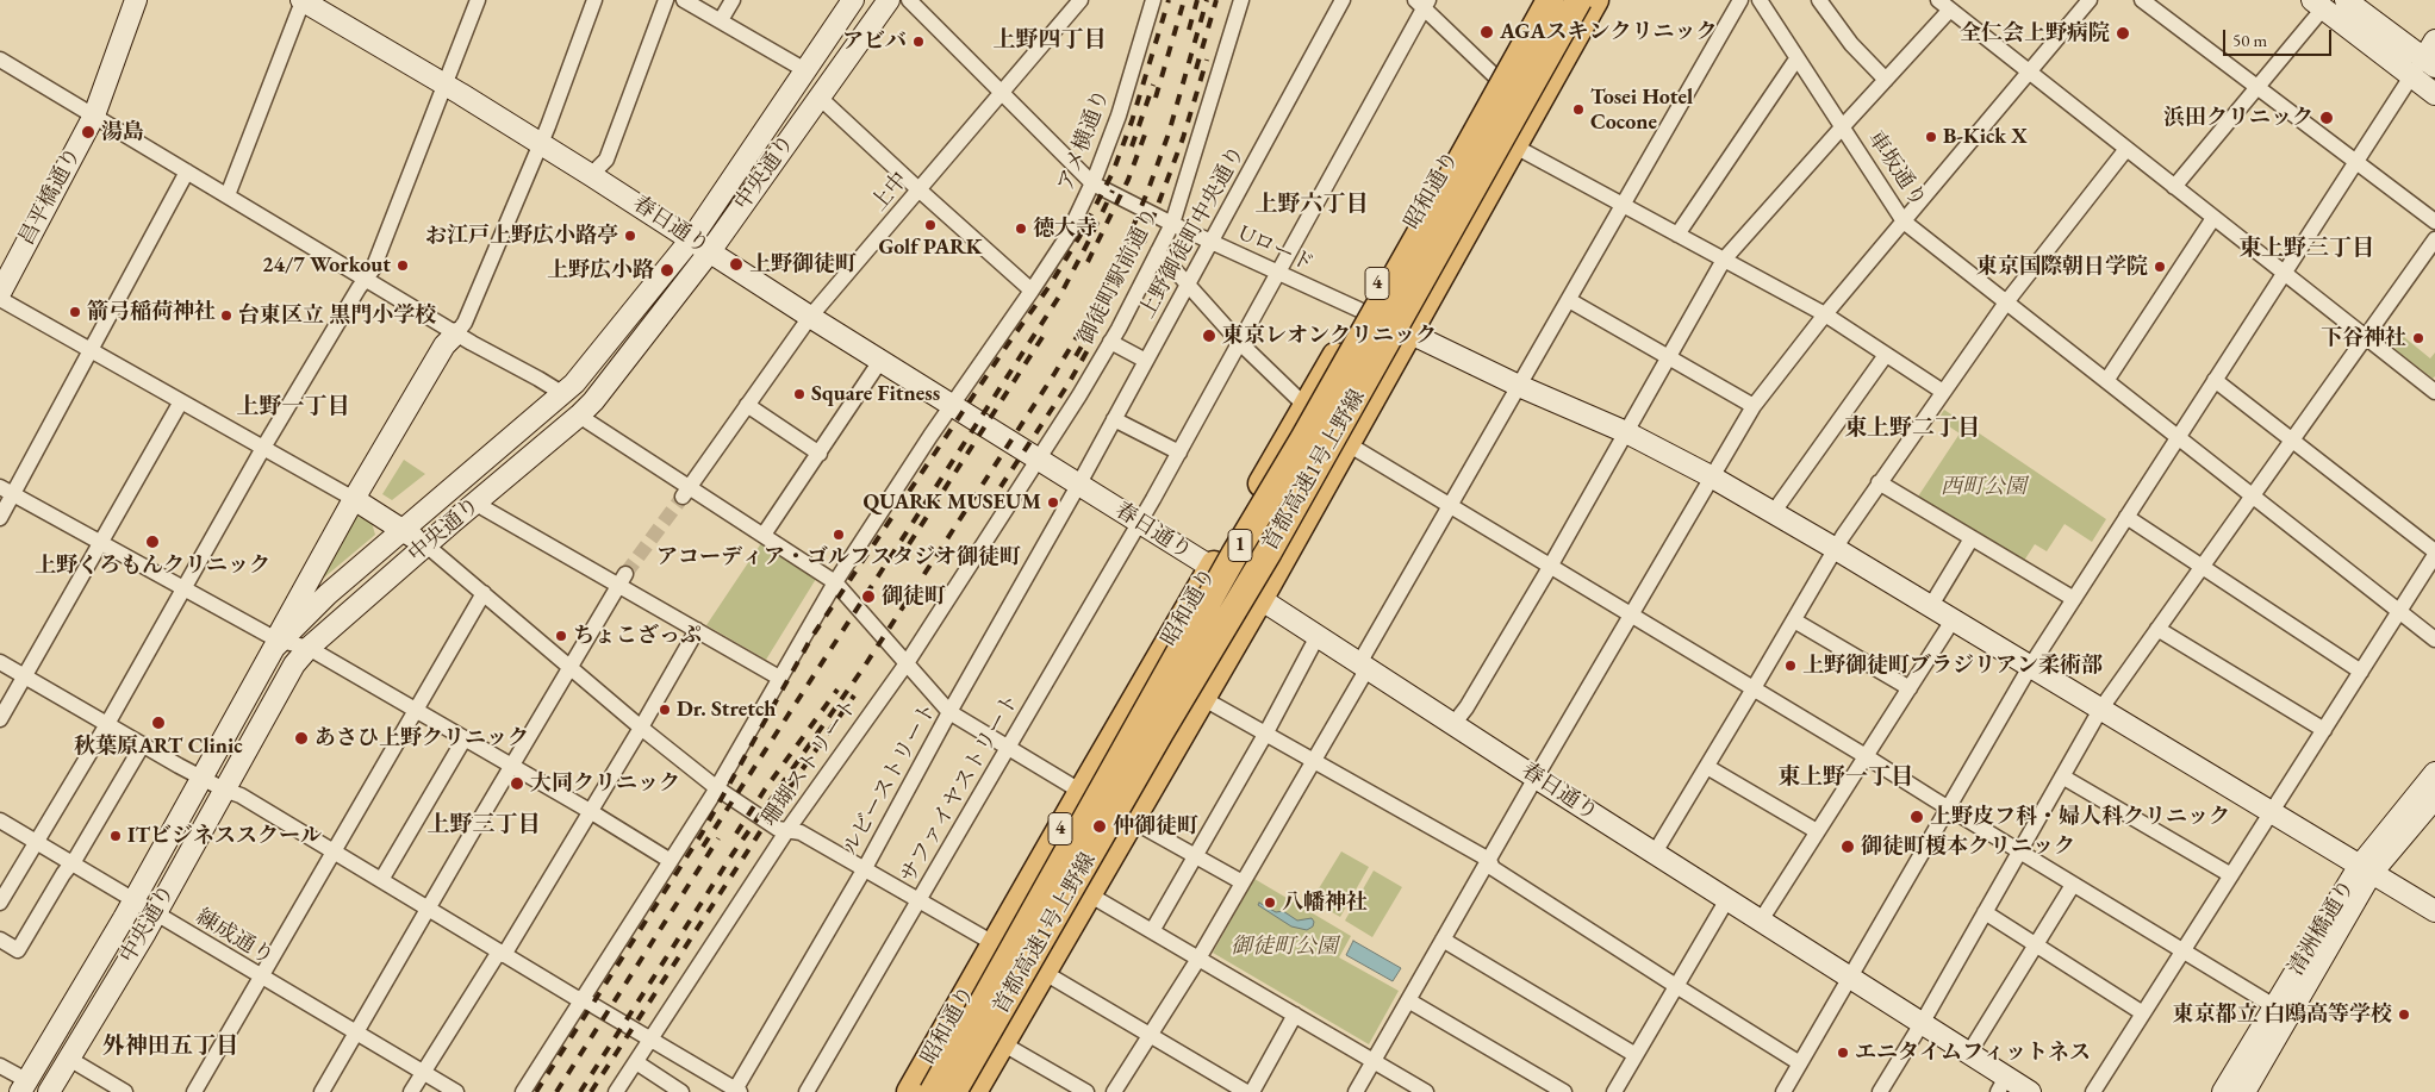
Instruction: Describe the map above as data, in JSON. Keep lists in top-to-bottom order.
{
  "streets": {
    "highway": [
      "昭和通り",
      "4",
      "首都高速1号上野線",
      "1"
    ],
    "main road": [
      "中央通り",
      "昌平橋通り",
      "春日通り",
      "清洲橋通り"
    ],
    "street": [
      "アメ横通り",
      "車坂通り",
      "上中",
      "上野御徒町中央通り",
      "Uロード",
      "御徒町駅前通り",
      "珊瑚ストリート",
      "ルビーストリート",
      "サファイヤストリート",
      "練成通り"
    ]
  },
  "crossings": [
    ["アメ横通り", "春日通り"],
    ["アメ横通り", "Uロード"],
    ["中央通り", "春日通り"],
    ["中央通り", "練成通り"],
    ["昭和通り", "春日通り"],
    ["昭和通り", "Uロード"],
    ["上中", "春日通り"],
    ["上中", "Uロード"],
    ["春日通り", "上野御徒町中央通り"],
    ["春日通り", "御徒町駅前通り"],
    ["春日通り", "珊瑚ストリート"],
    ["春日通り", "ルビーストリート"],
    ["春日通り", "サファイヤストリート"],
    ["上野御徒町中央通り", "Uロード"],
    ["上野御徒町中央通り", "ルビーストリート"],
    ["Uロード", "御徒町駅前通り"],
    ["Uロード", "サファイヤストリート"],
    ["御徒町駅前通り", "珊瑚ストリート"]
  ],
  "districts": [
    "上野四丁目",
    "上野六丁目",
    "東上野三丁目",
    "上野一丁目",
    "東上野二丁目",
    "東上野一丁目",
    "上野三丁目",
    "外神田五丁目"
  ],
  "parks": ["西町公園", "御徒町公園"],
  "places": [
    "AGAスキンクリニック",
    "全仁会上野病院",
    "アビバ",
    "Tosei Hotel Cocone",
    "浜田クリニック",
    "湯島",
    "B-Kick X",
    "Golf PARK",
    "徳大寺",
    "お江戸上野広小路亭",
    "上野御徒町",
    "24/7 Workout",
    "東京国際朝日学院",
    "上野広小路",
    "箭弓稲荷神社",
    "台東区立 黒門小学校",
    "東京レオンクリニック",
    "下谷神社",
    "Square Fitness",
    "QUARK MUSEUM",
    "アコーディア・ゴルフスタジオ御徒町",
    "上野くろもんクリニック",
    "御徒町",
    "ちょこざっぷ",
    "上野御徒町ブラジリアン柔術部",
    "Dr. Stretch",
    "秋葉原ART Clinic",
    "あさひ上野クリニック",
    "大同クリニック",
    "上野皮フ科・婦人科クリニック",
    "仲御徒町",
    "ITビジネススクール",
    "御徒町榎本クリニック",
    "八幡神社",
    "東京都立 白鴎高等学校",
    "エニタイムフィットネス"
  ],
  "scale_bar": "50 m"
}
